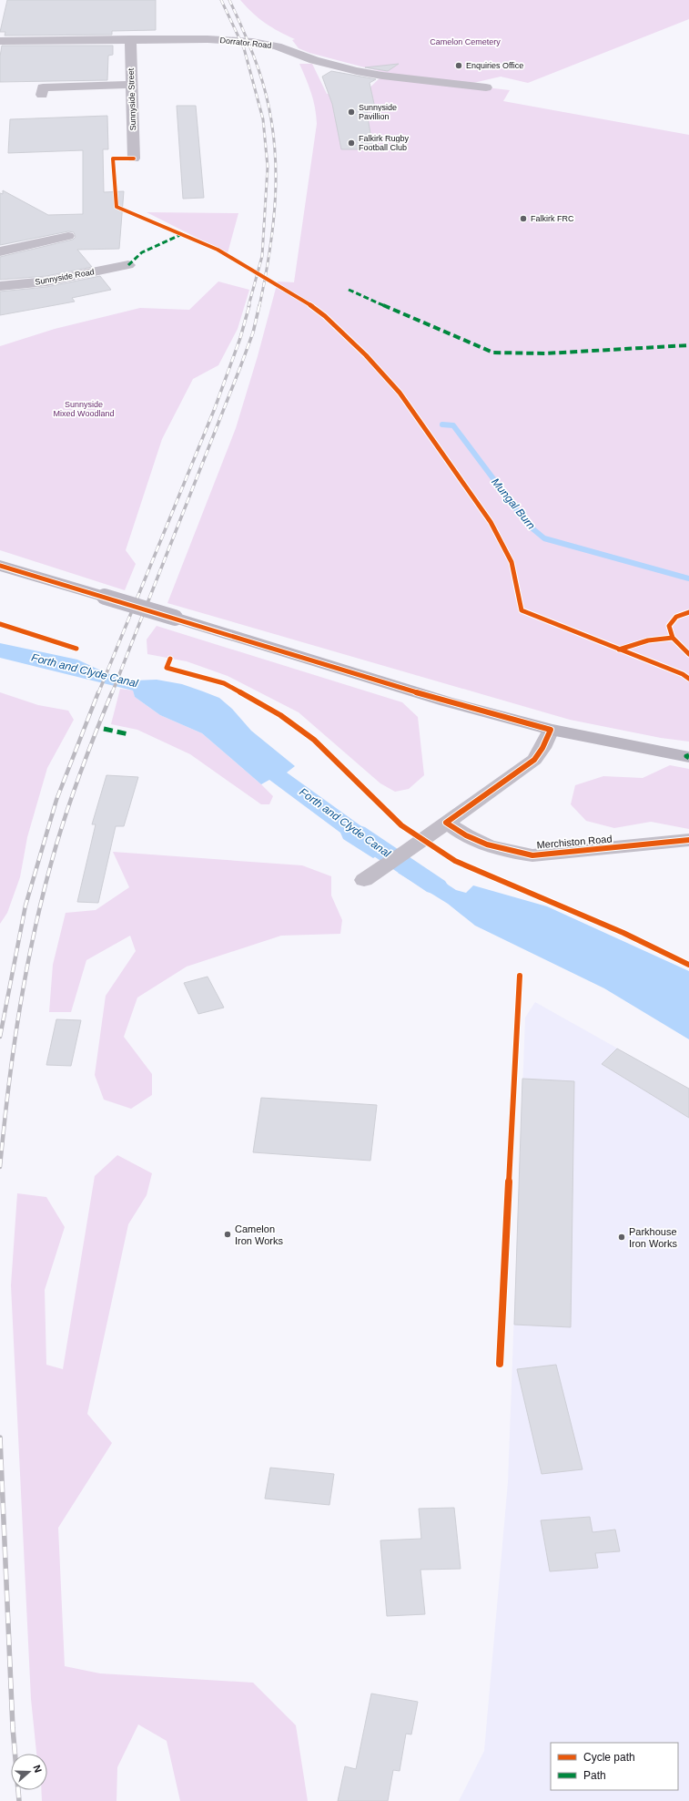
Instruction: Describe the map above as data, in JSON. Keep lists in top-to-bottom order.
{
  "streets": {
    "street": [
      "Dorrator Road",
      "Sunnyside Street",
      "Sunnyside Road",
      "Merchiston Road"
    ]
  },
  "crossings": [
    ["Dorrator Road", "Sunnyside Street"]
  ],
  "water": ["Mungal Burn", "Forth and Clyde Canal"],
  "parks": ["Camelon Cemetery", "Sunnyside Mixed Woodland"],
  "places": [
    "Enquiries Office",
    "Sunnyside Pavillion",
    "Falkirk Rugby Football Club",
    "Falkirk FRC",
    "Camelon Iron Works",
    "Parkhouse Iron Works"
  ],
  "legend": ["Cycle path", "Path"],
  "north": "right"
}
